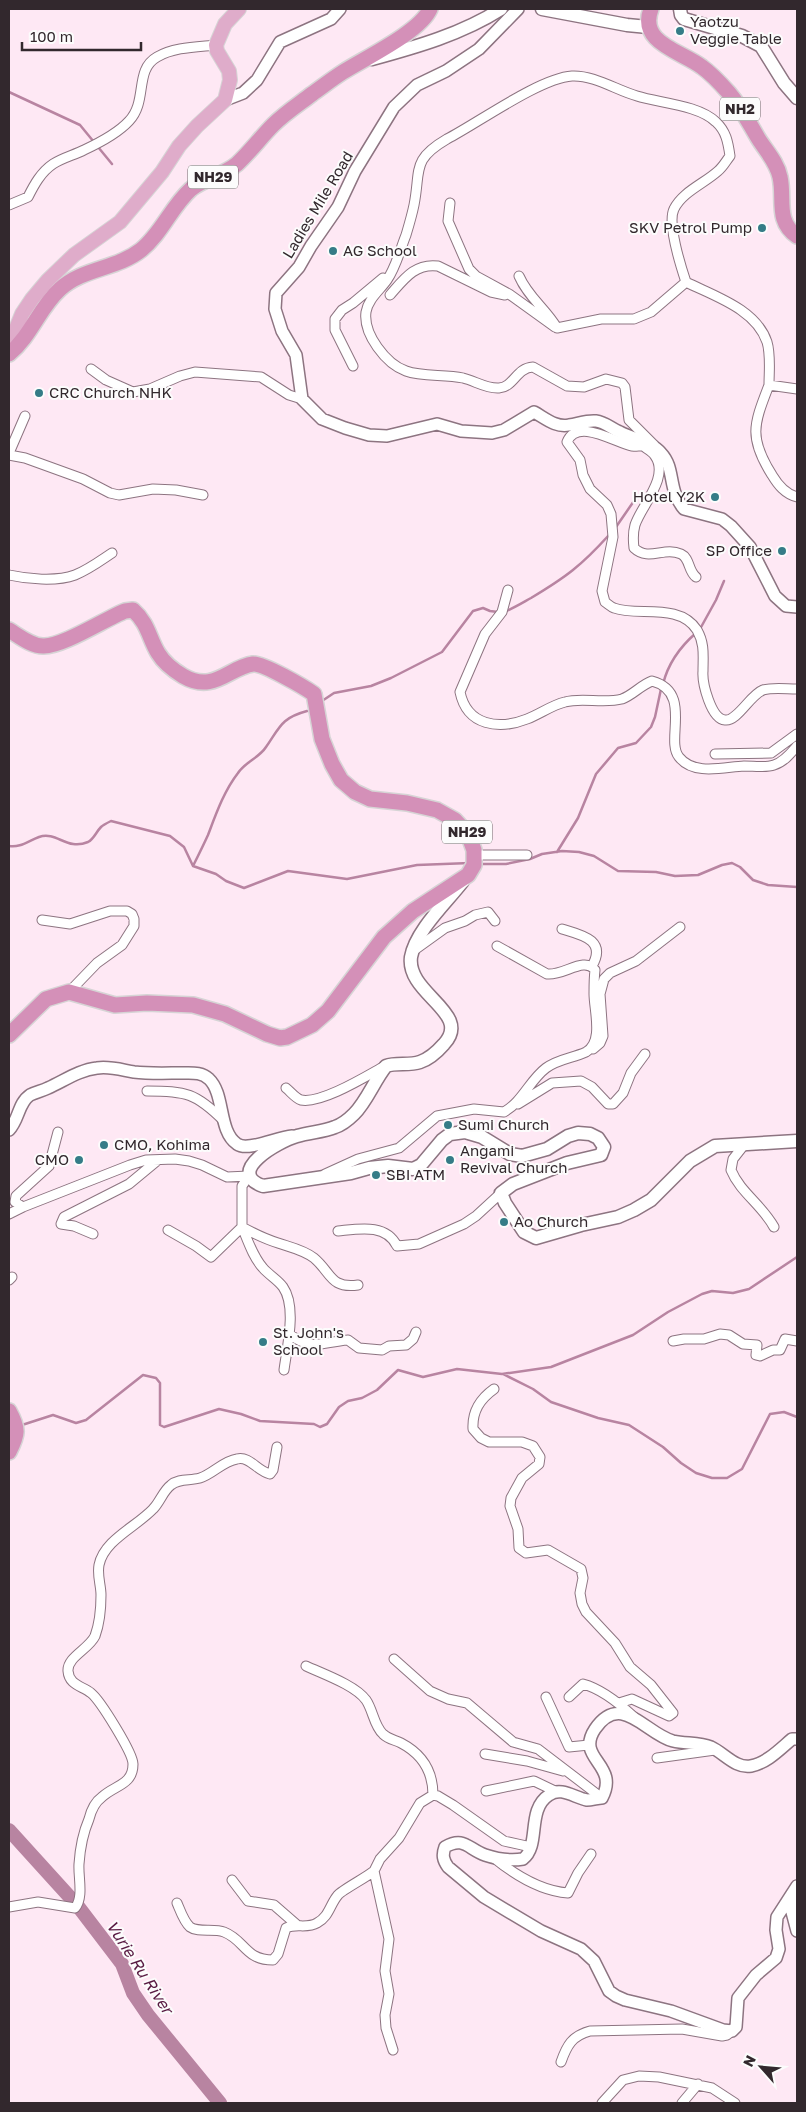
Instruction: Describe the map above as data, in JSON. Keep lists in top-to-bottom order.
{
  "streets": {
    "highway": ["NH2", "NH29"],
    "street": ["Ladies Mile Road"]
  },
  "water": ["Vurie Ru River"],
  "places": [
    "Yaotzu Veggie Table",
    "SKV Petrol Pump",
    "AG School",
    "CRC Church NHK",
    "Hotel Y2K",
    "SP Office",
    "Sumi Church",
    "CMO, Kohima",
    "CMO",
    "Angami Revival Church",
    "SBI ATM",
    "Ao Church",
    "St. John's School"
  ],
  "scale_bar": "100 m",
  "north": "top left"
}
